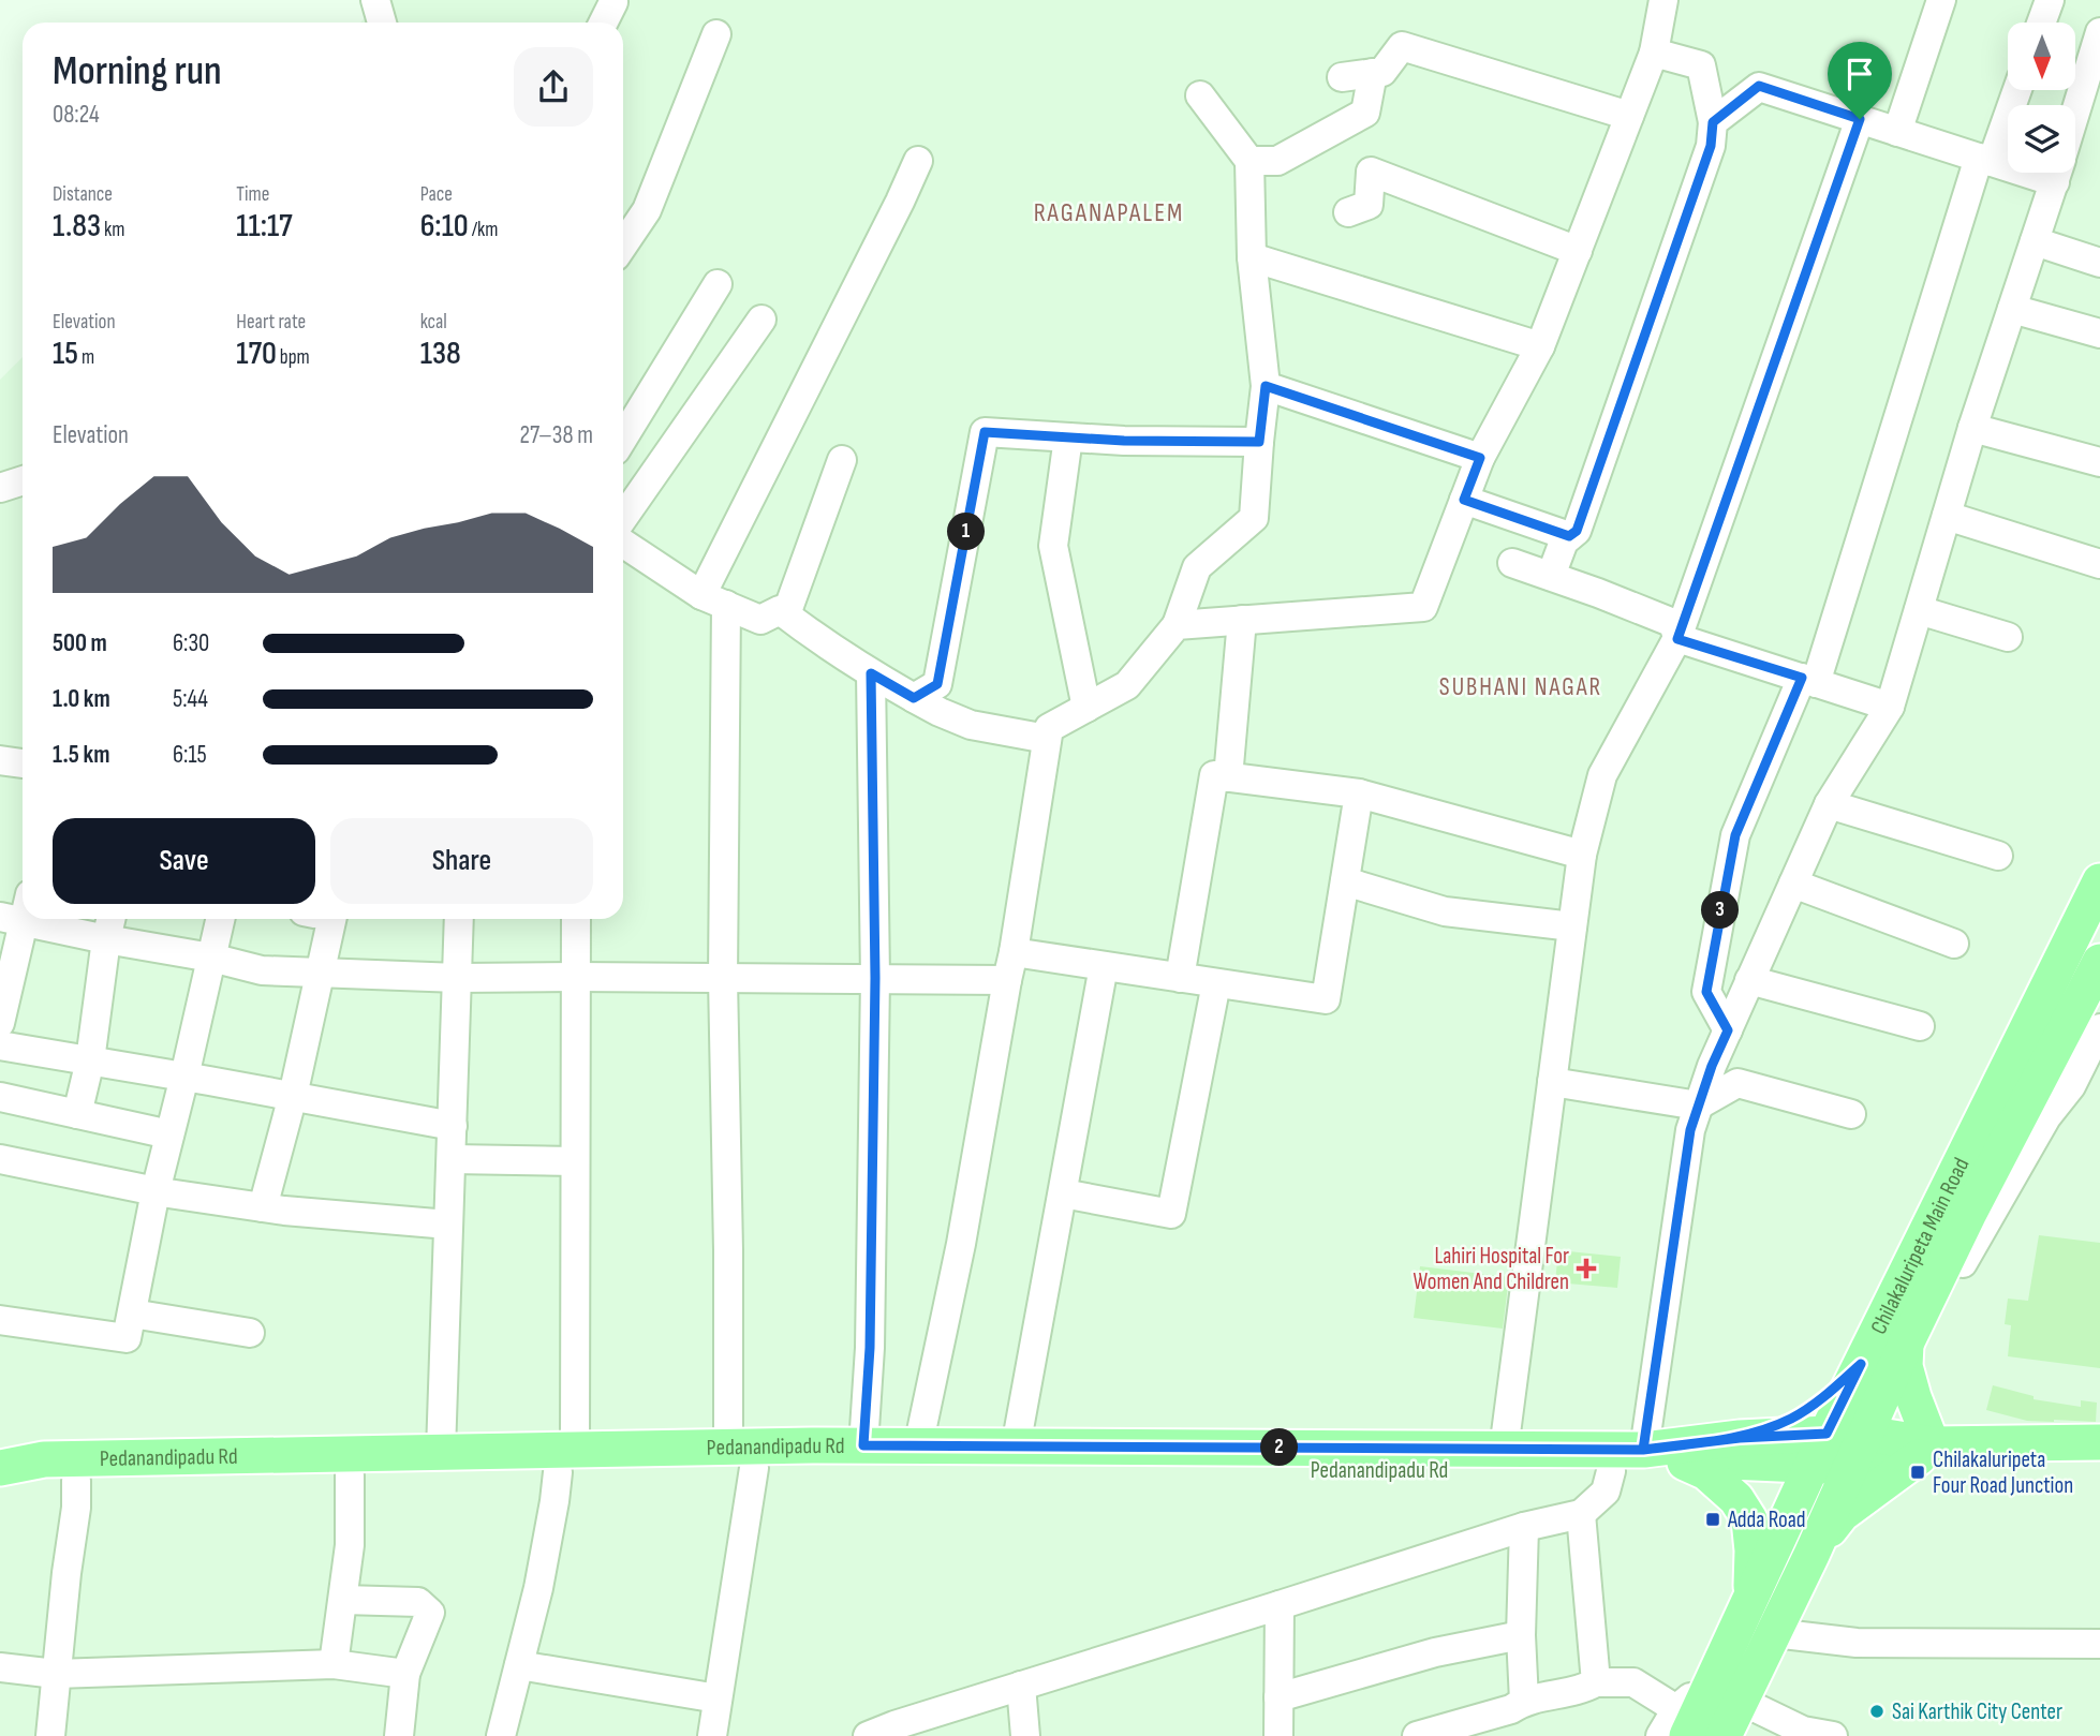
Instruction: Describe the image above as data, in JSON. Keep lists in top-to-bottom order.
{
  "streets": {
    "main road": ["Chilakaluripeta Main Road", "Pedanandipadu Rd"]
  },
  "crossings": [
    ["Chilakaluripeta Main Road", "Pedanandipadu Rd"]
  ],
  "districts": ["RAGANAPALEM", "SUBHANI NAGAR"],
  "places": {
    "health": ["Lahiri Hospital For Women And Children"],
    "transit": ["Chilakaluripeta Four Road Junction", "Adda Road"],
    "other": ["Sai Karthik City Center"]
  },
  "north": "bottom",
  "page": {
    "heading": ["Morning run", "08:24"],
    "stats": [
      ["Distance", "1.83 km"],
      ["Time", "11:17"],
      ["Pace", "6:10 /km"],
      ["Elevation", "15 m"],
      ["Heart rate", "170 bpm"],
      ["kcal", "138"]
    ],
    "chart": ["Elevation", "27–38 m"],
    "pins": ["1", "3", "2"],
    "list": [
      {
        "name": "500 m",
        "note": "6:30"
      },
      {
        "name": "1.0 km",
        "note": "5:44"
      },
      {
        "name": "1.5 km",
        "note": "6:15"
      }
    ],
    "buttons": ["Save", "Share"]
  }
}
